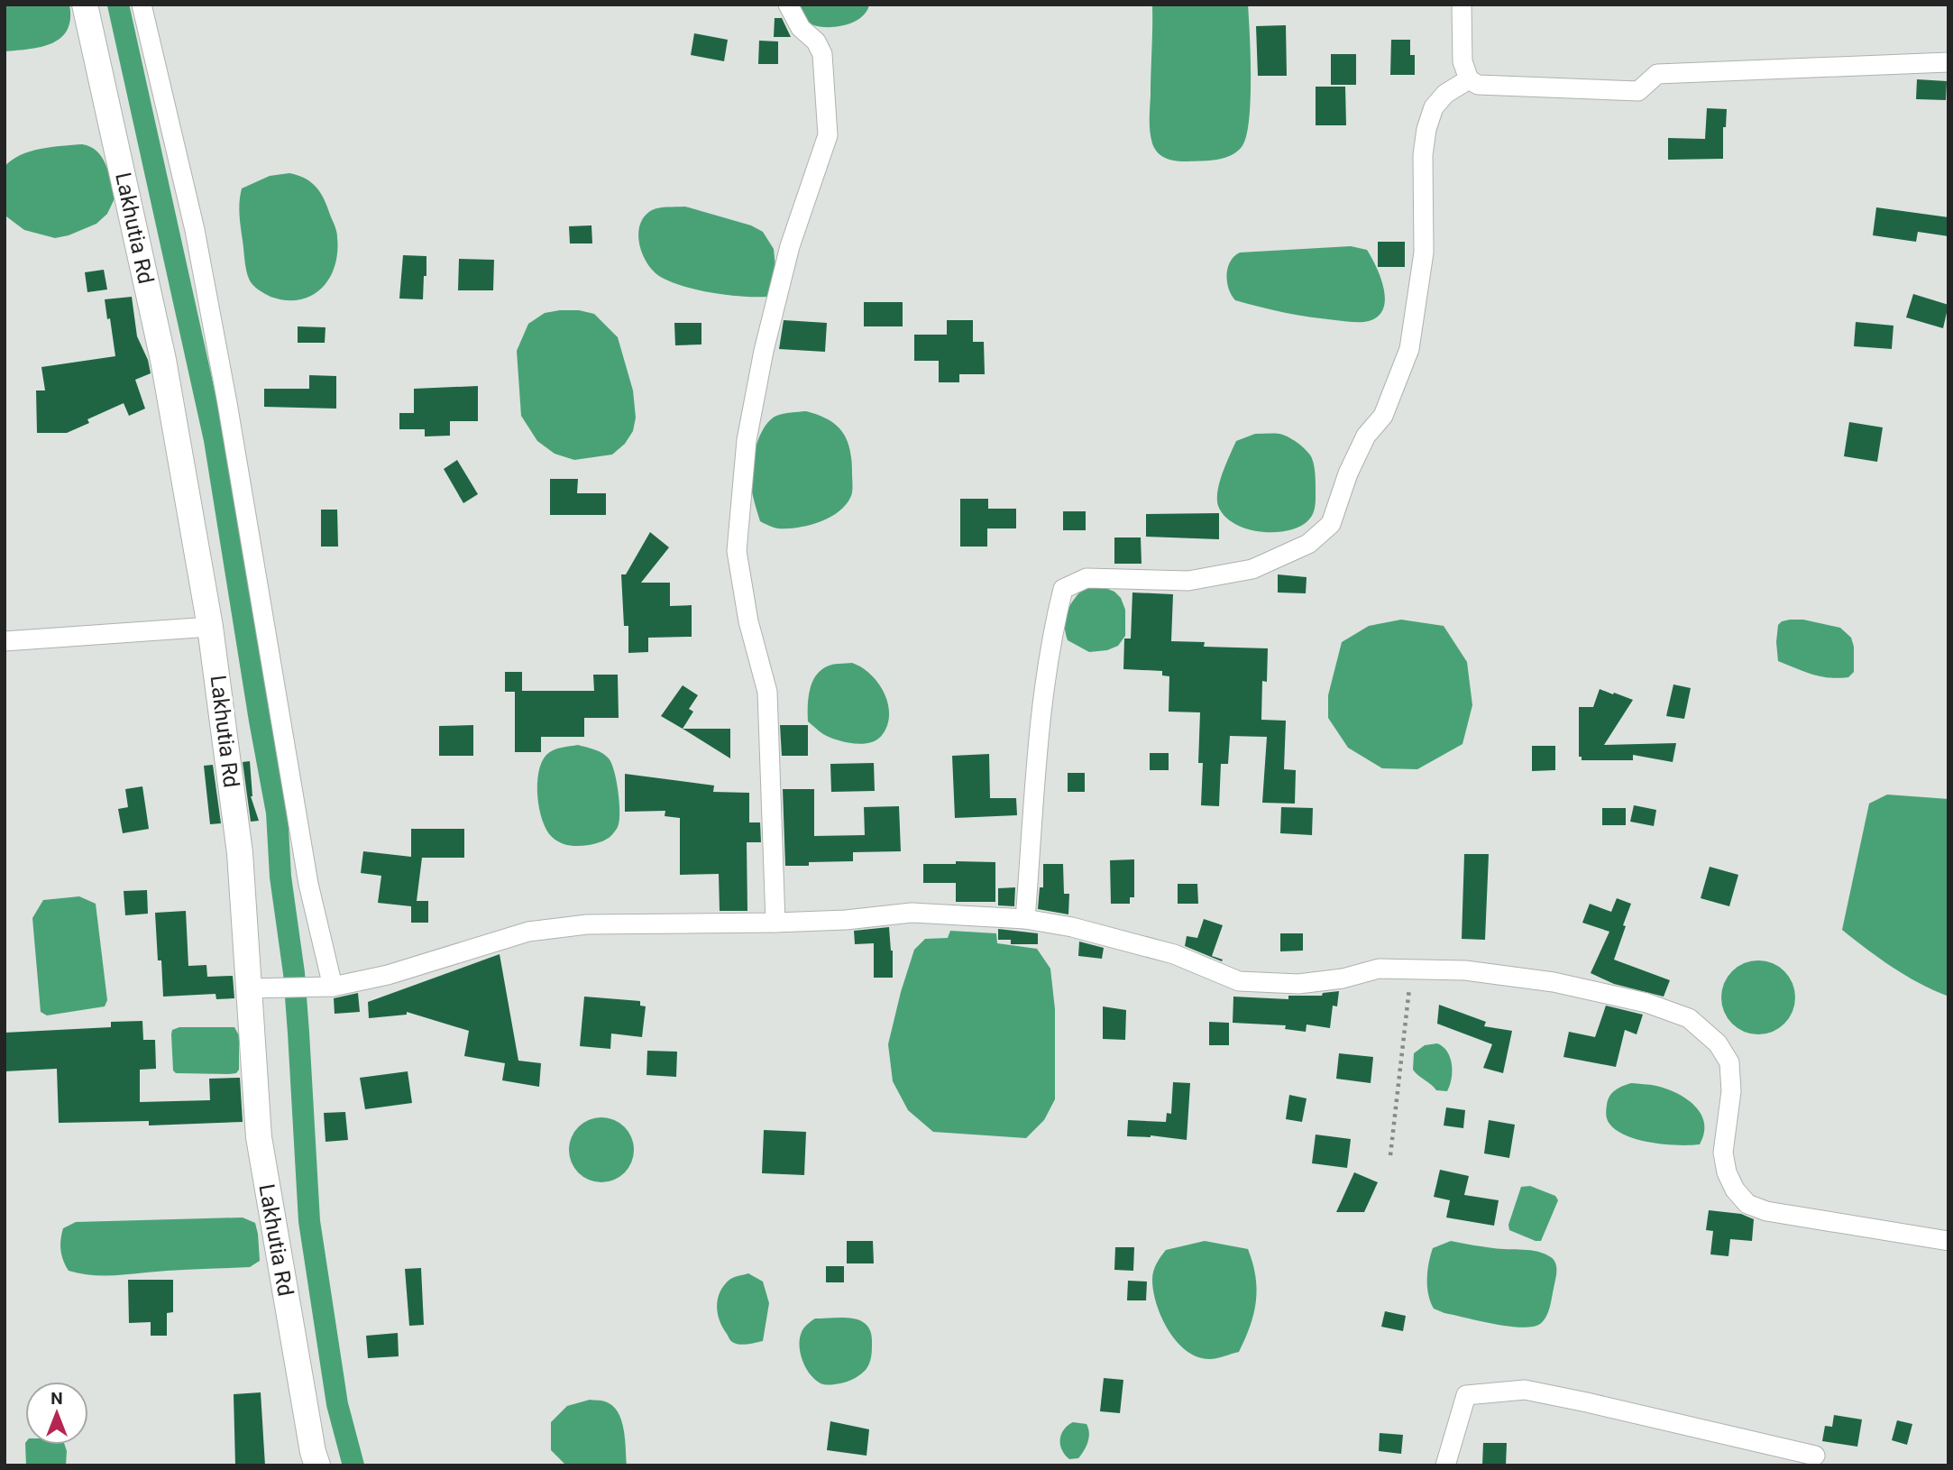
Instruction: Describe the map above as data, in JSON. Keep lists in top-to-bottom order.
{
  "streets": {
    "street": ["Lakhutia Rd"]
  },
  "north": "top"
}
